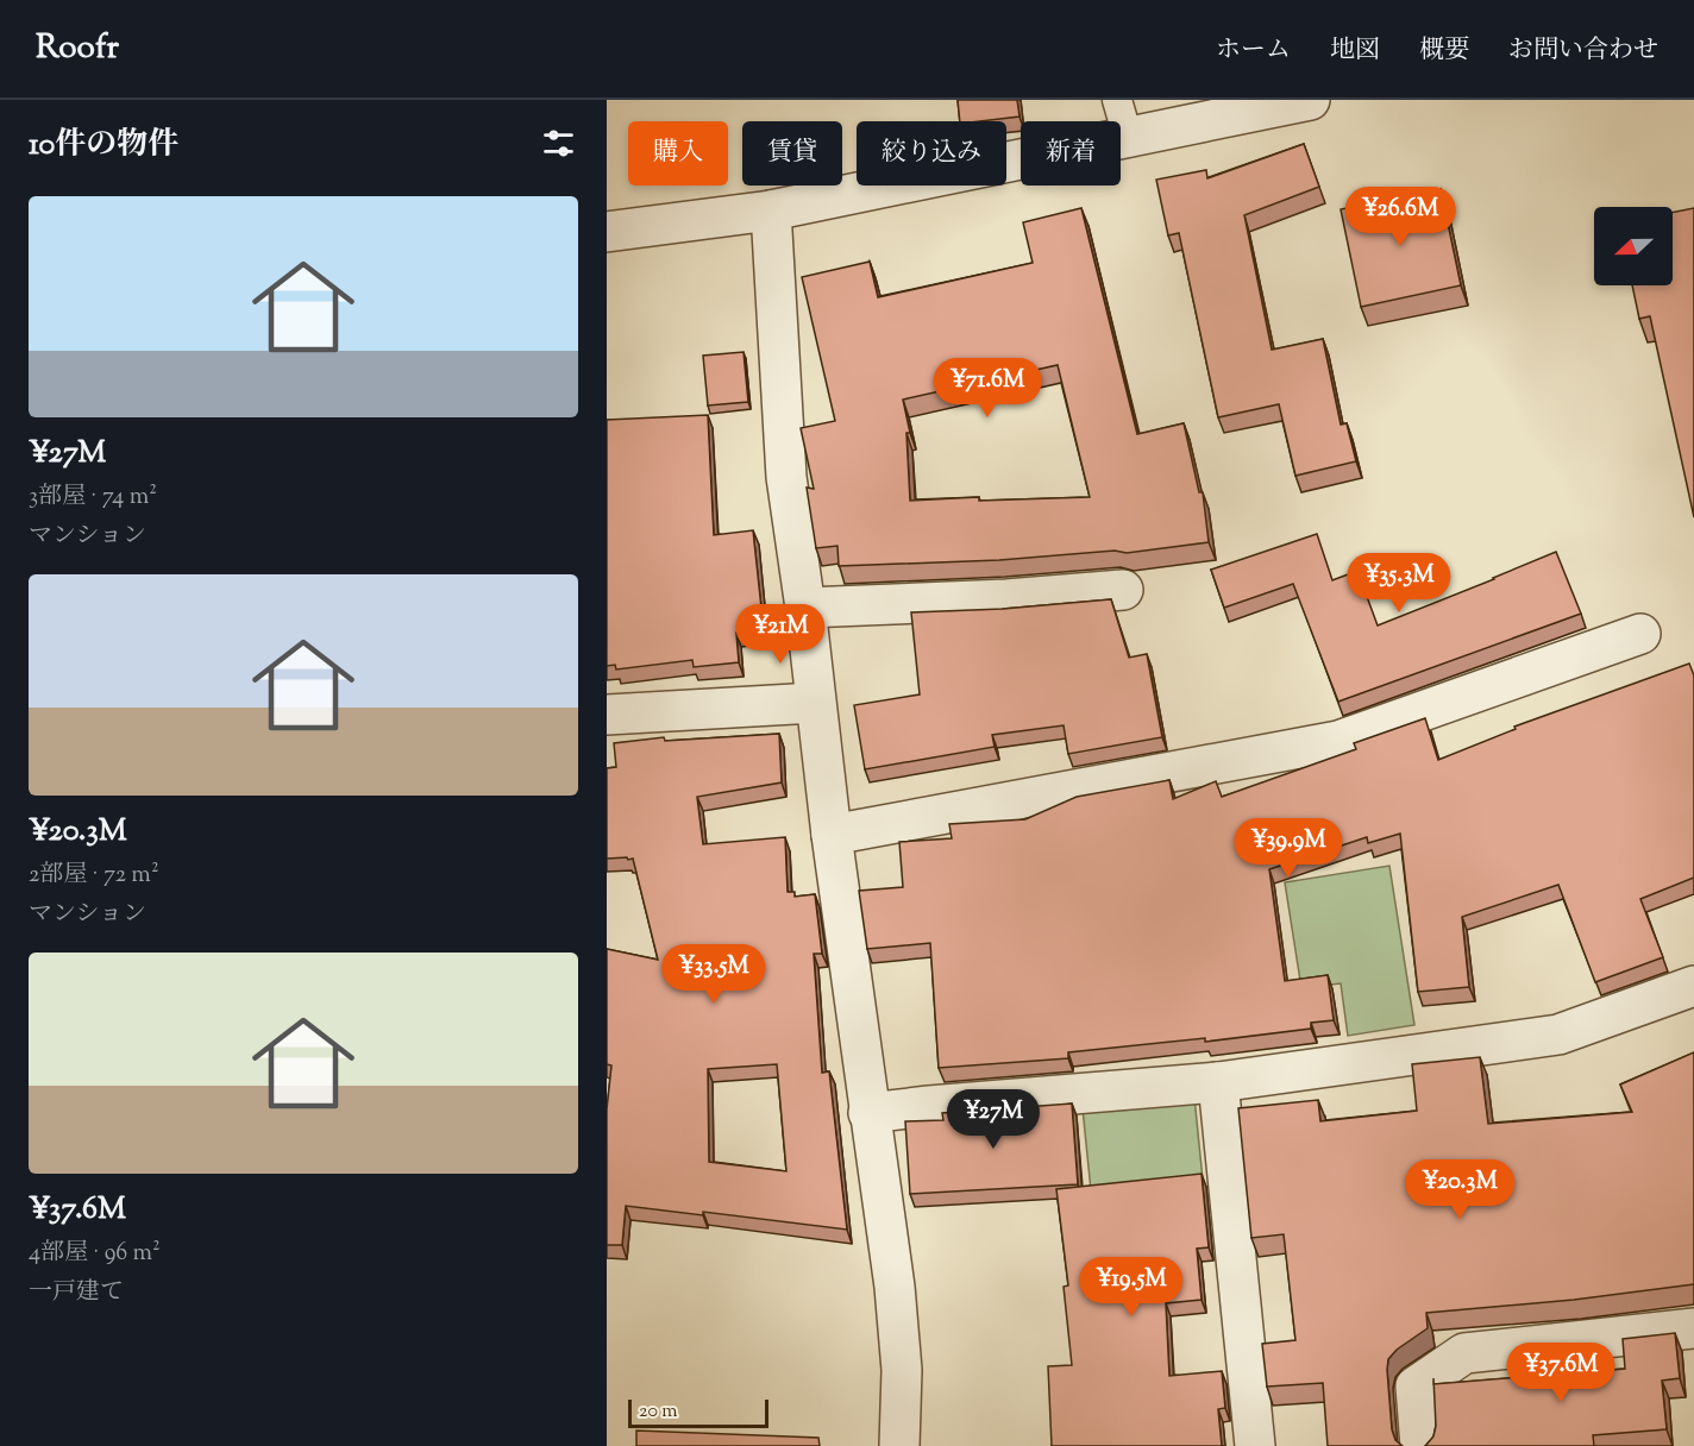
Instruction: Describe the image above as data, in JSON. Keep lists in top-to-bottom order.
{
  "scale_bar": "20 m",
  "north": "left",
  "page": {
    "header": "Roofr",
    "nav": [
      "ホーム",
      "地図",
      "概要",
      "お問い合わせ"
    ],
    "heading": "10件の物件",
    "chip": [
      "購入",
      "賃貸",
      "絞り込み",
      "新着"
    ],
    "list": [
      {
        "name": "¥27M",
        "note": "3部屋 · 74 m² · マンション"
      },
      {
        "name": "¥20.3M",
        "note": "2部屋 · 72 m² · マンション"
      },
      {
        "name": "¥37.6M",
        "note": "4部屋 · 96 m² · 一戸建て"
      }
    ],
    "price": [
      "¥26.6M",
      "¥71.6M",
      "¥35.3M",
      "¥21M",
      "¥39.9M",
      "¥33.5M",
      "¥27M",
      "¥20.3M",
      "¥19.5M",
      "¥37.6M"
    ],
    "scale": "20 m"
  }
}
